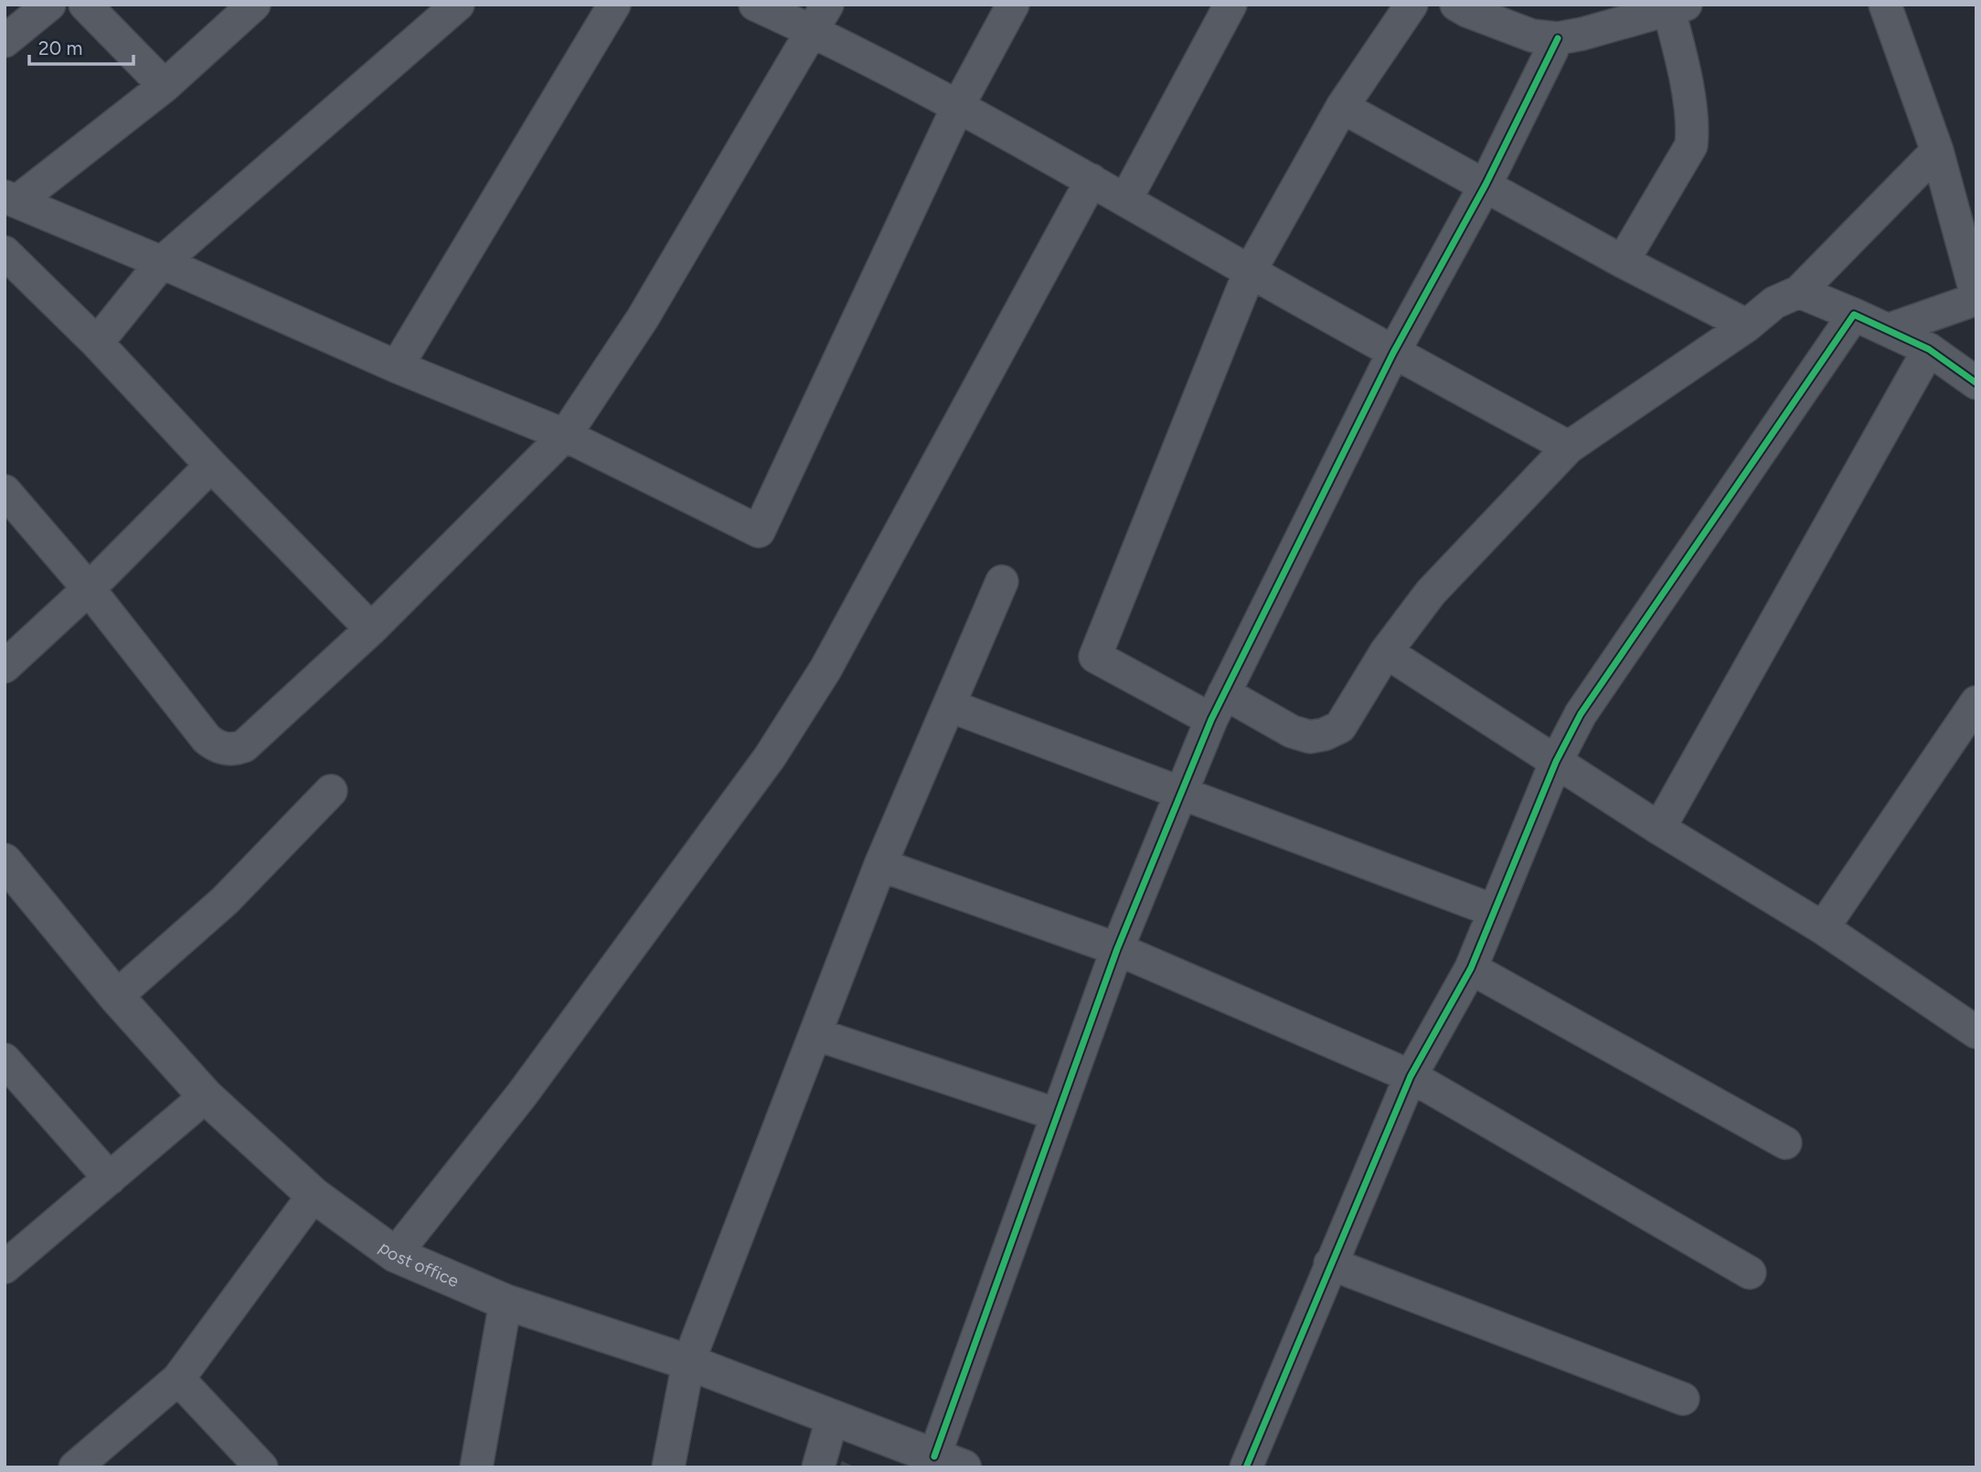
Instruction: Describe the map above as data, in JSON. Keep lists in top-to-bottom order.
{
  "streets": {
    "street": ["post office"]
  },
  "scale_bar": "20 m"
}
